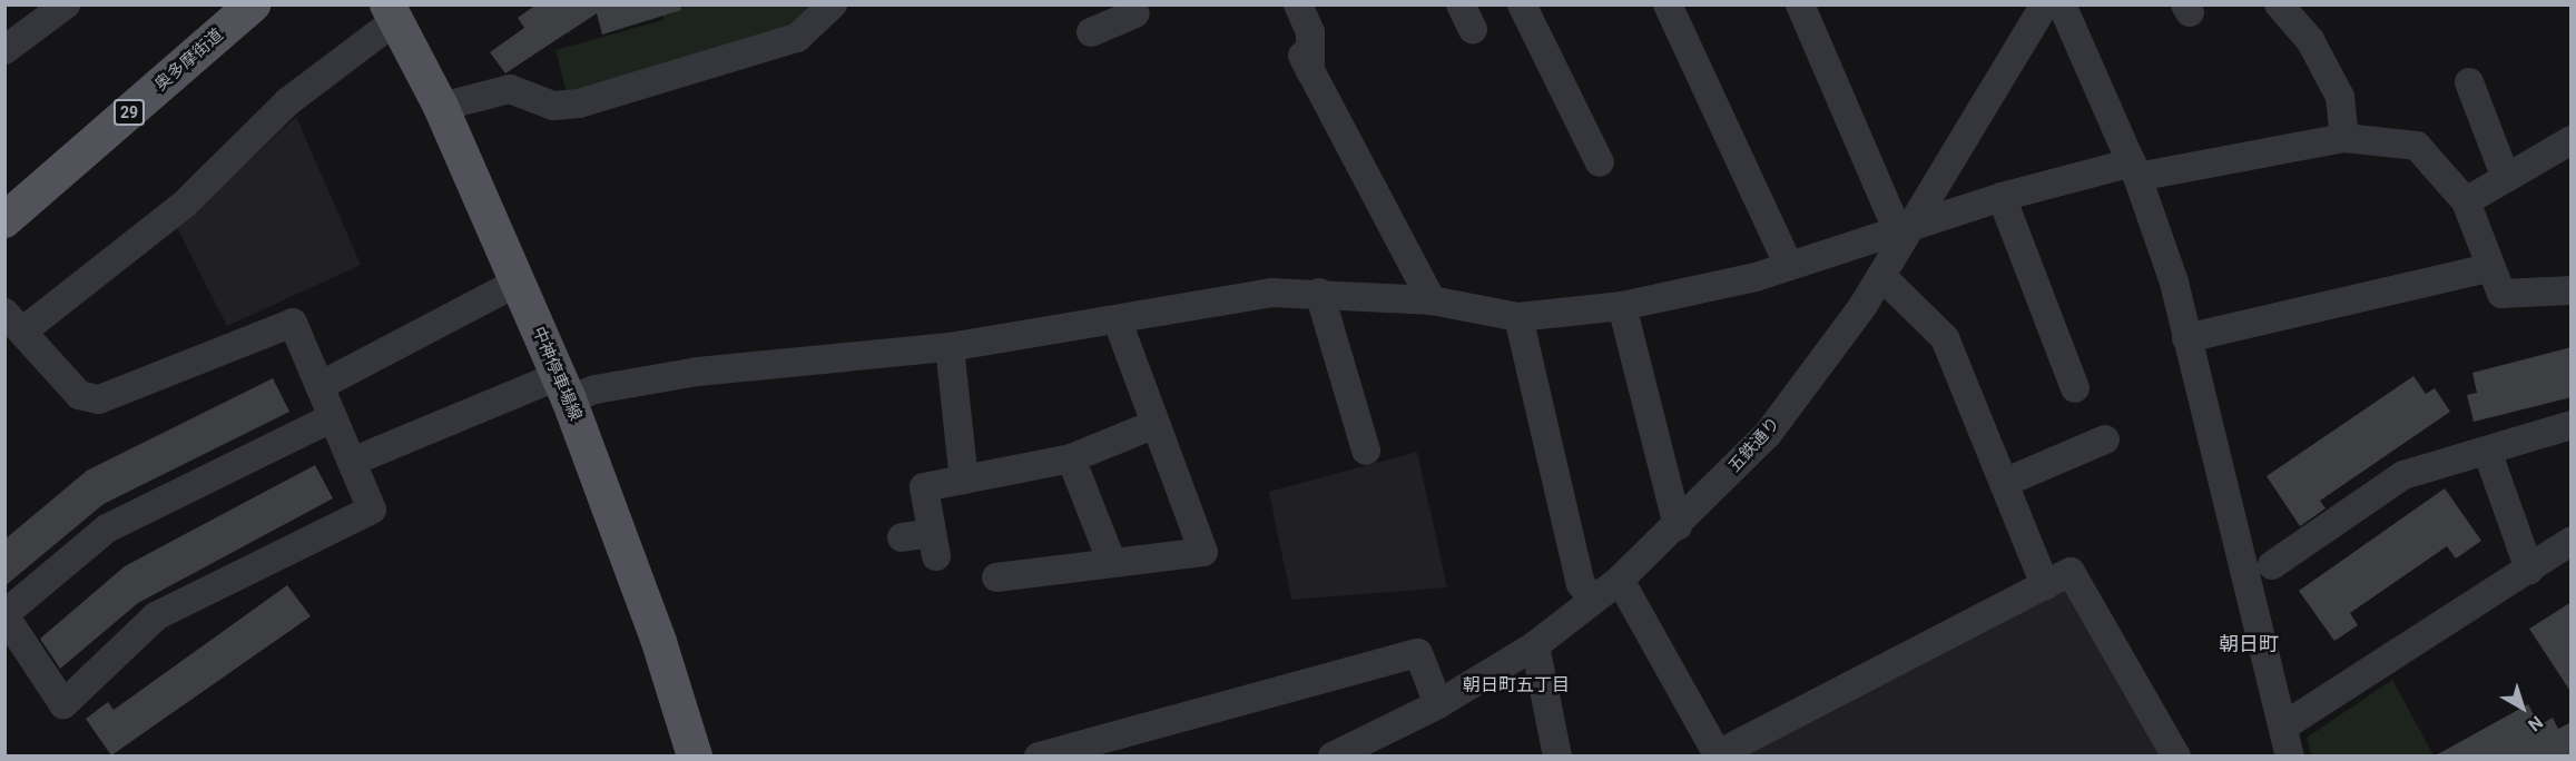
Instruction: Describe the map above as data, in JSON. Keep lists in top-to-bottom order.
{
  "streets": {
    "main road": ["奥多摩街道", "29", "中神停車場線"],
    "street": ["五鉄通り"]
  },
  "districts": ["朝日町", "朝日町五丁目"],
  "north": "bottom right"
}
